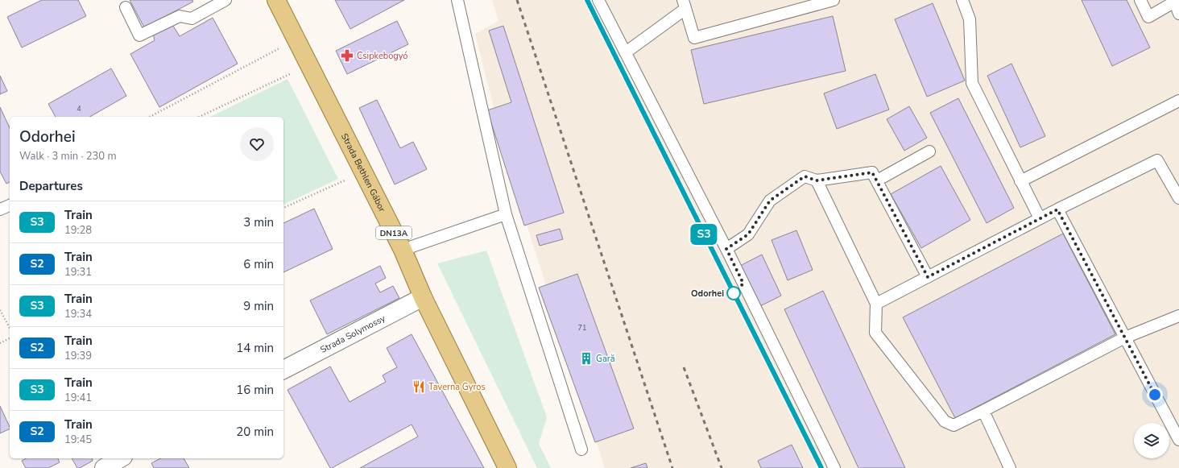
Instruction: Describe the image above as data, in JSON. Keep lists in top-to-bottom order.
{
  "streets": {
    "main road": ["Strada Bethlen Gábor", "DN13A"],
    "street": ["Strada Solymossy"]
  },
  "crossings": [
    ["Strada Bethlen Gábor", "Strada Solymossy"]
  ],
  "places": {
    "pharmacy": ["Csipkebogyó"],
    "other": ["Odorhei"],
    "building": ["Gară"],
    "restaurant": ["Taverna Gyros"]
  },
  "house_numbers": ["4", "71"],
  "page": {
    "on_map": "S3",
    "heading": [
      ["Odorhei", "Walk · 3 min · 230 m"],
      "Departures"
    ],
    "list": [
      {
        "mark": "S3",
        "name": "Train",
        "note": "19:28",
        "value": "3 min"
      },
      {
        "mark": "S2",
        "name": "Train",
        "note": "19:31",
        "value": "6 min"
      },
      {
        "mark": "S3",
        "name": "Train",
        "note": "19:34",
        "value": "9 min"
      },
      {
        "mark": "S2",
        "name": "Train",
        "note": "19:39",
        "value": "14 min"
      },
      {
        "mark": "S3",
        "name": "Train",
        "note": "19:41",
        "value": "16 min"
      },
      {
        "mark": "S2",
        "name": "Train",
        "note": "19:45",
        "value": "20 min"
      }
    ]
  }
}
